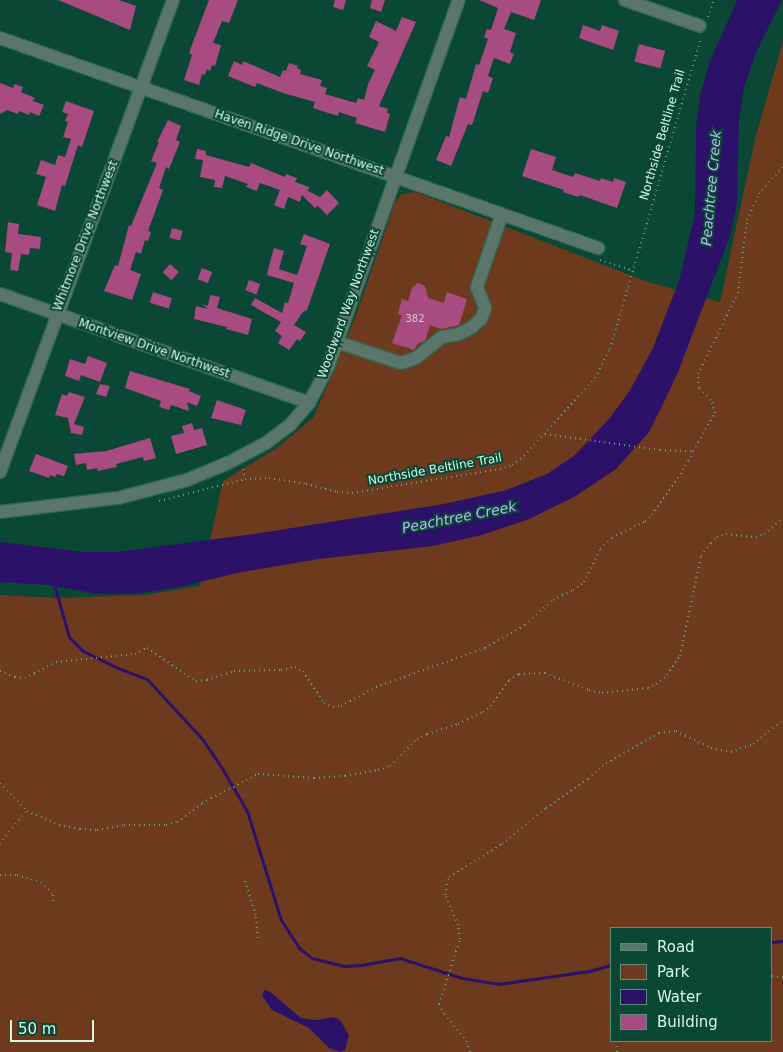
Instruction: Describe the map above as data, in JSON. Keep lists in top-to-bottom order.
{
  "streets": {
    "street": [
      "Haven Ridge Drive Northwest",
      "Whitmore Drive Northwest",
      "Woodward Way Northwest",
      "Montview Drive Northwest"
    ],
    "path": ["Northside Beltline Trail"]
  },
  "crossings": [
    ["Haven Ridge Drive Northwest", "Whitmore Drive Northwest"],
    ["Haven Ridge Drive Northwest", "Woodward Way Northwest"],
    ["Whitmore Drive Northwest", "Montview Drive Northwest"],
    ["Woodward Way Northwest", "Montview Drive Northwest"]
  ],
  "water": ["Peachtree Creek"],
  "house_numbers": ["382"],
  "legend": [
    "Road",
    "Park",
    "Water",
    "Building"
  ],
  "scale_bar": "50 m"
}
